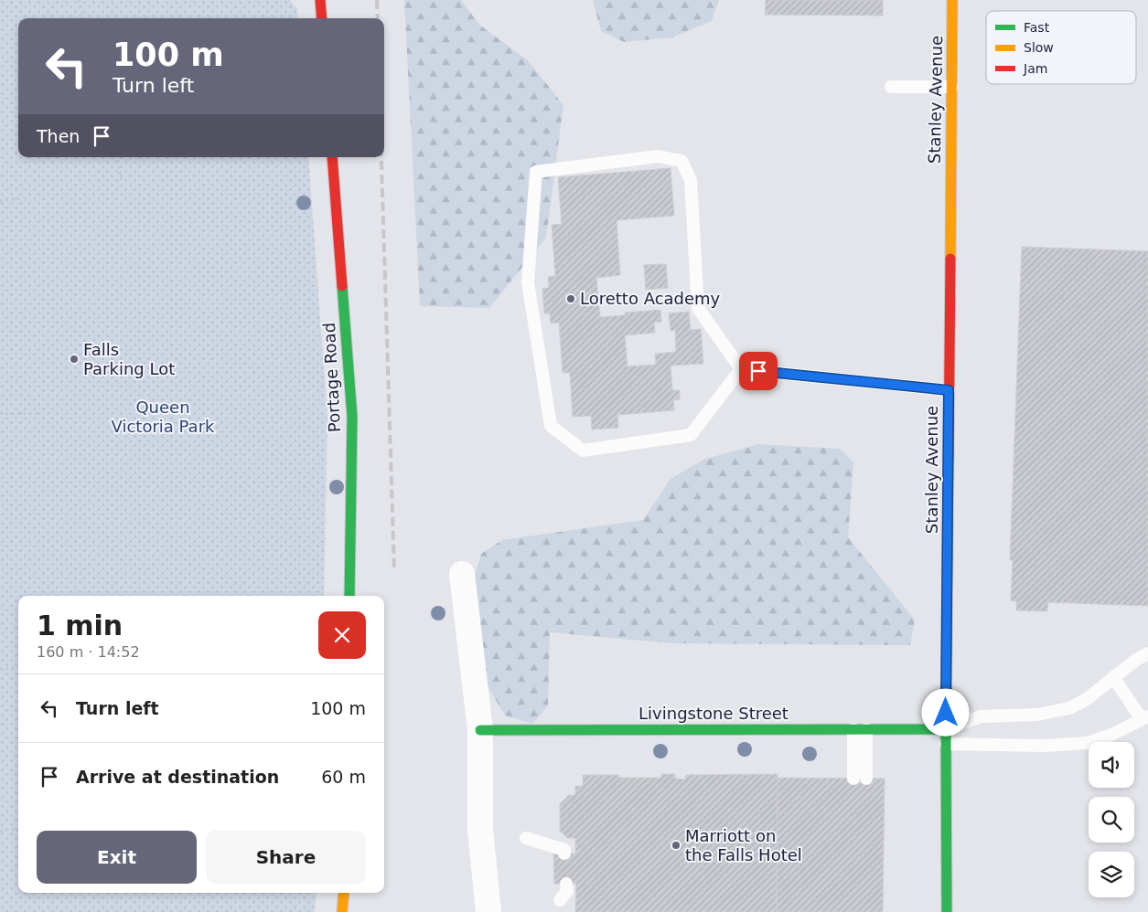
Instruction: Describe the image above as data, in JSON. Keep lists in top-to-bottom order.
{
  "streets": {
    "main road": ["Stanley Avenue", "Portage Road", "Livingstone Street"]
  },
  "crossings": [
    ["Stanley Avenue", "Livingstone Street"]
  ],
  "parks": ["Queen Victoria Park"],
  "places": ["Loretto Academy", "Falls Parking Lot", "Marriott on the Falls Hotel"],
  "legend": ["Fast", "Slow", "Jam"],
  "page": {
    "turn": ["100 m", "Turn left"],
    "then": "Then",
    "heading": ["1 min", "160 m · 14:52"],
    "list": [
      {
        "name": "Turn left",
        "value": "100 m"
      },
      {
        "name": "Arrive at destination",
        "value": "60 m"
      }
    ],
    "buttons": ["Exit", "Share"]
  }
}
